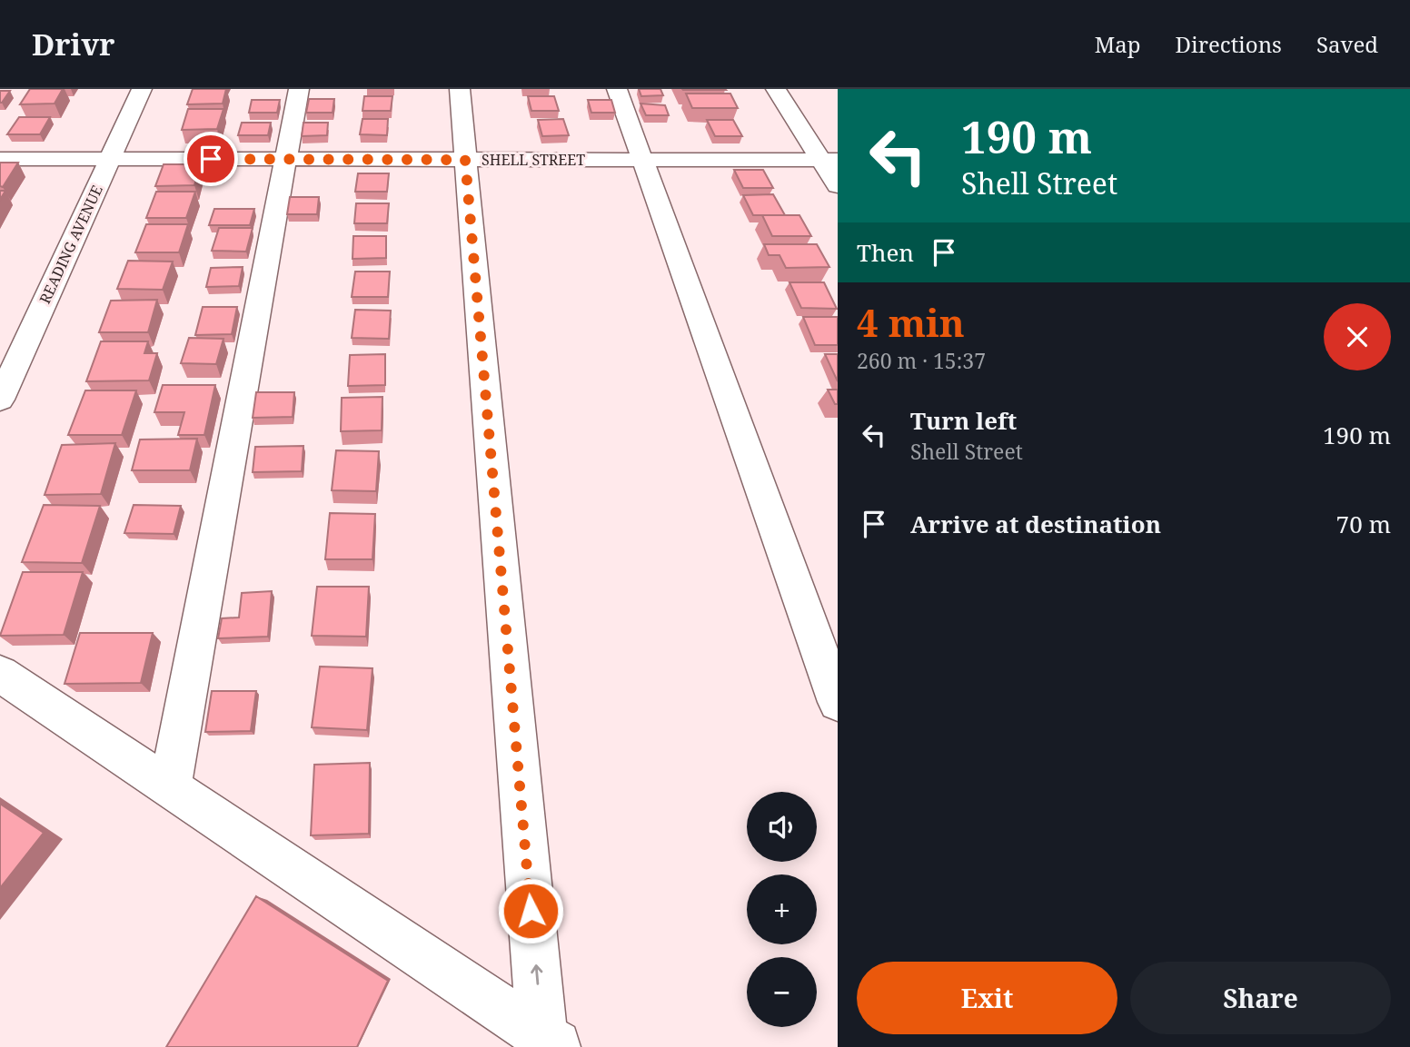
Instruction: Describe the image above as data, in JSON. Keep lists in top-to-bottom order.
{
  "streets": {
    "street": ["SHELL STREET", "READING AVENUE"]
  },
  "crossings": [
    ["SHELL STREET", "READING AVENUE"]
  ],
  "page": {
    "header": "Drivr",
    "nav": ["Map", "Directions", "Saved"],
    "turn": ["190 m", "Shell Street"],
    "then": "Then",
    "heading": ["4 min", "260 m · 15:37"],
    "list": [
      {
        "name": "Turn left",
        "note": "Shell Street",
        "value": "190 m"
      },
      {
        "name": "Arrive at destination",
        "value": "70 m"
      }
    ],
    "map_buttons": ["+", "−"],
    "buttons": ["Exit", "Share"]
  }
}
